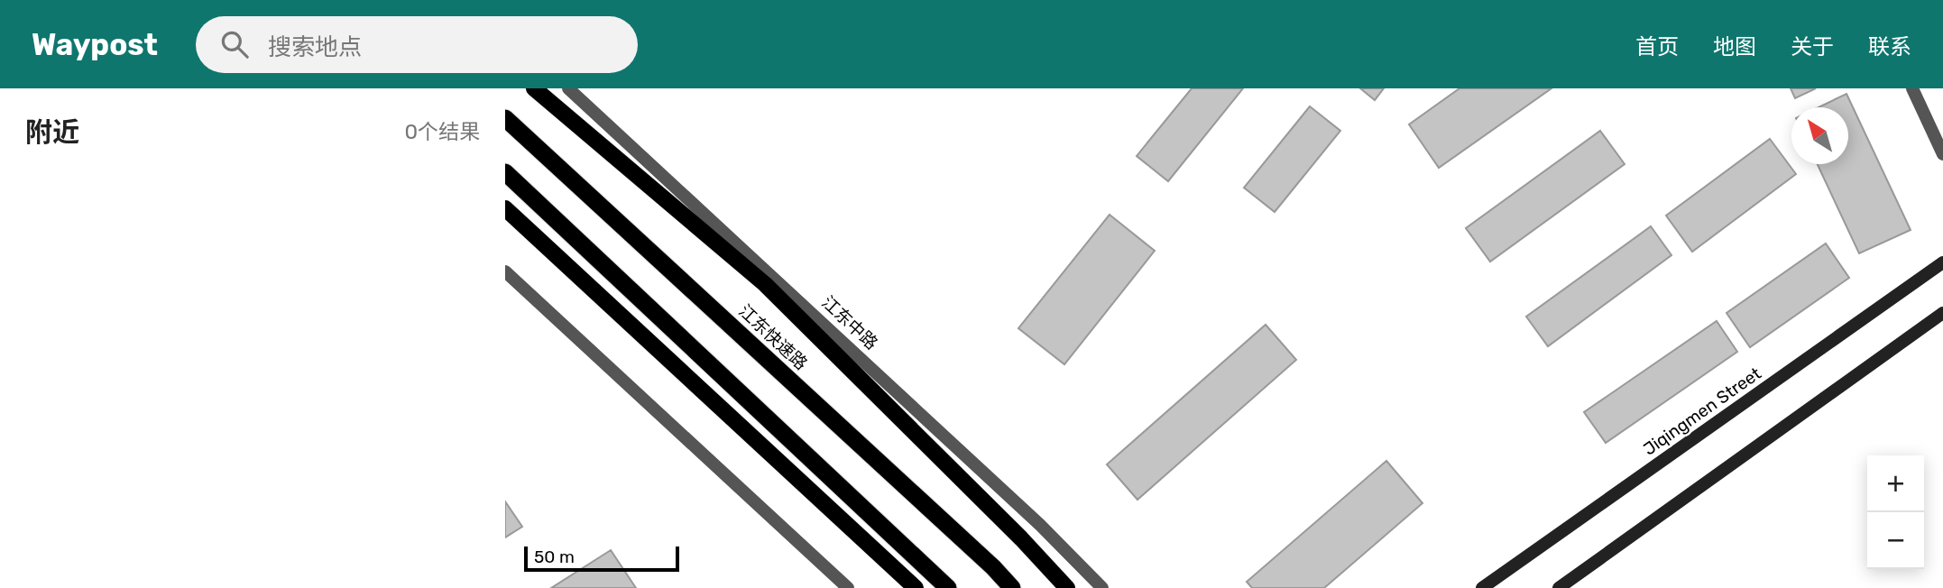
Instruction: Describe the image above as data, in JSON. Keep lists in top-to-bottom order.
{
  "streets": {
    "highway": ["江东快速路"],
    "main road": ["江东中路", "Jiqingmen Street"]
  },
  "scale_bar": "50 m",
  "north": "top left",
  "page": {
    "header": "Waypost",
    "search": "搜索地点",
    "nav": [
      "首页",
      "地图",
      "关于",
      "联系"
    ],
    "heading": ["附近", "0个结果"],
    "map_buttons": ["+", "−"],
    "scale": "50 m"
  }
}
